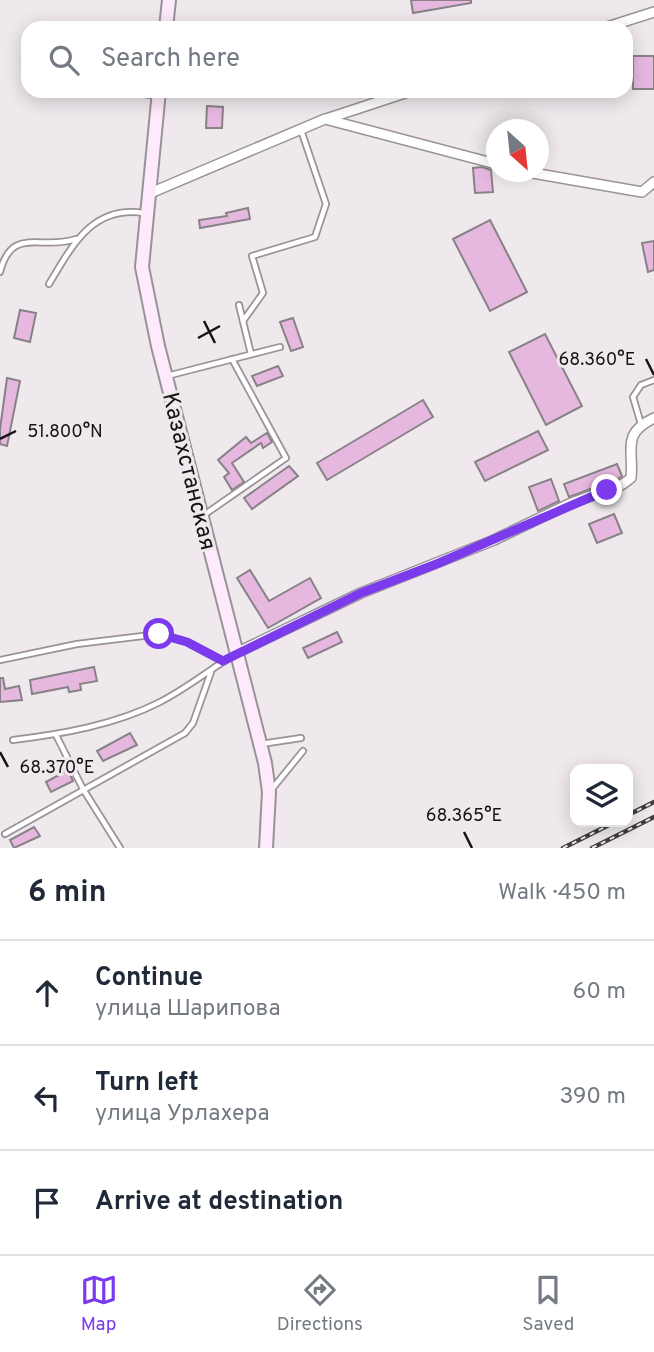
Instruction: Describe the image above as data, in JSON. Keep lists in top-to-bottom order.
{
  "streets": {
    "main road": ["Казахстанская"]
  },
  "north": "bottom right",
  "page": {
    "search": "Search here",
    "heading": ["6 min", "Walk · 450 m"],
    "list": [
      ["Continue", "улица Шарипова", "60 m"],
      ["Turn left", "улица Урлахера", "390 m"],
      "Arrive at destination"
    ],
    "nav": ["Map", "Directions", "Saved"]
  },
  "coordinates": [
    "68.360°E",
    "51.800°N",
    "68.370°E",
    "68.365°E"
  ]
}
